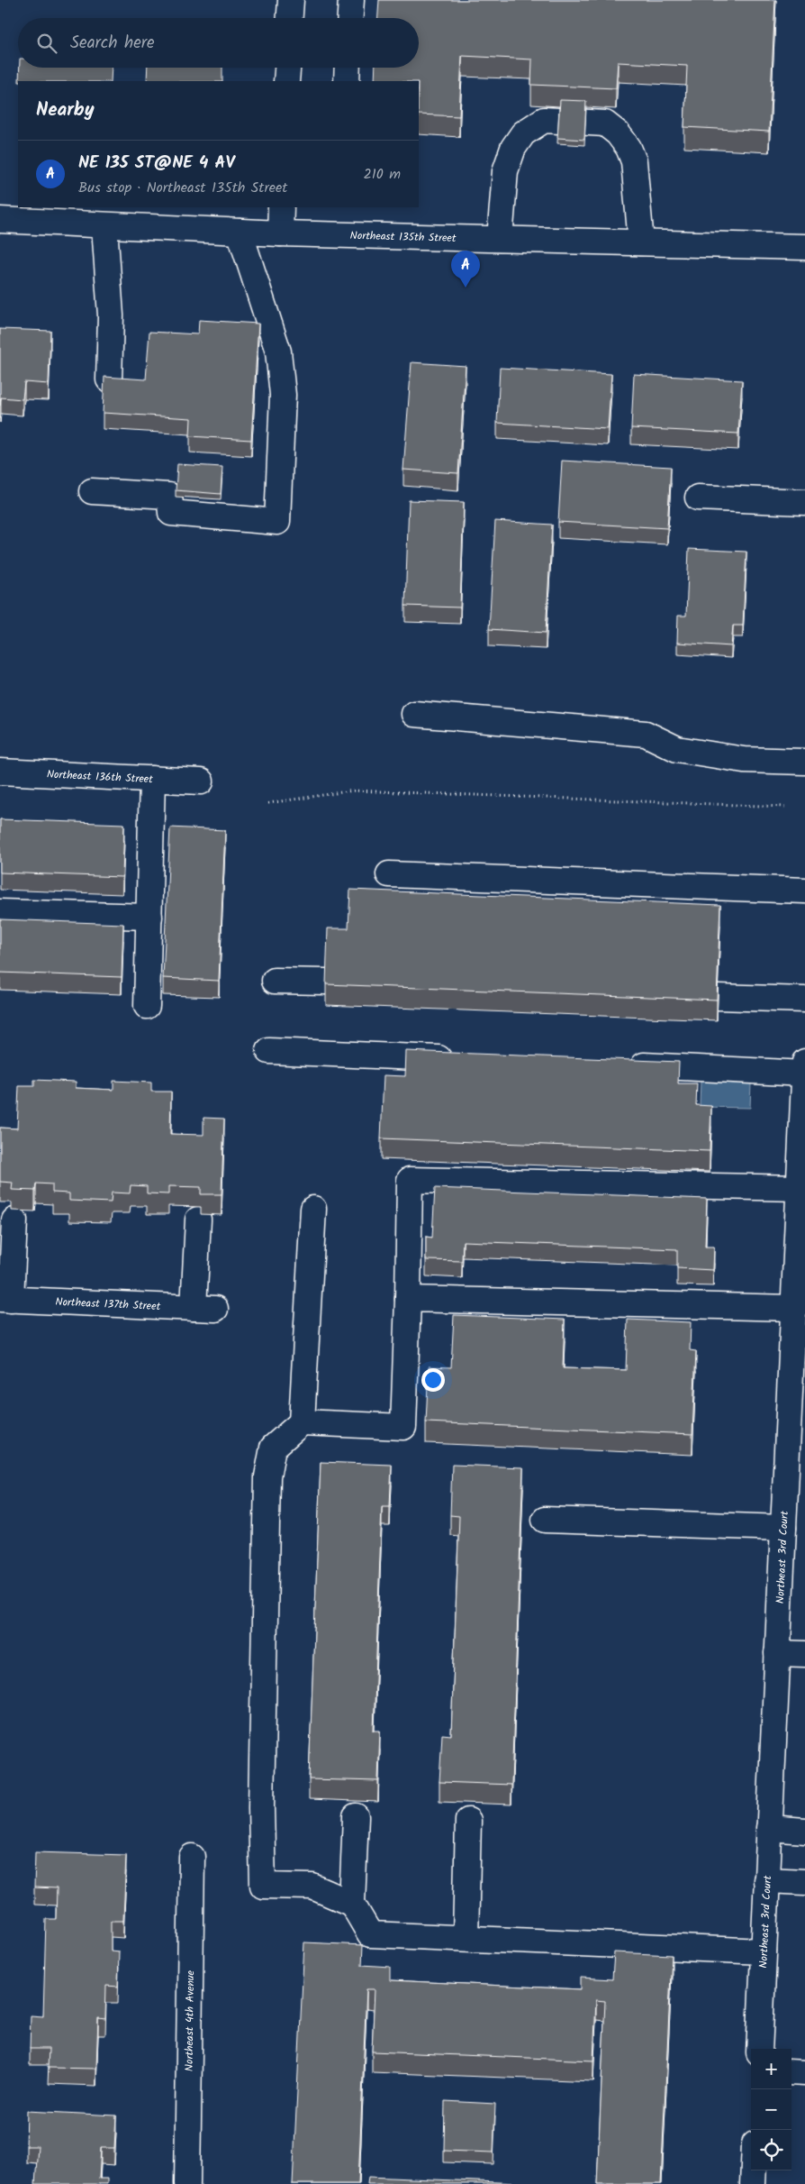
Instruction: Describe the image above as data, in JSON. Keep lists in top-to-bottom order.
{
  "streets": {
    "street": [
      "Northeast 135th Street",
      "Northeast 136th Street",
      "Northeast 137th Street",
      "Northeast 3rd Court",
      "Northeast 4th Avenue"
    ]
  },
  "page": {
    "search": "Search here",
    "heading": "Nearby",
    "list": [
      {
        "mark": "A",
        "name": "NE 135 ST@NE 4 AV",
        "note": "Bus stop · Northeast 135th Street",
        "value": "210 m"
      }
    ],
    "pins": "A",
    "map_buttons": ["+", "−"]
  }
}
